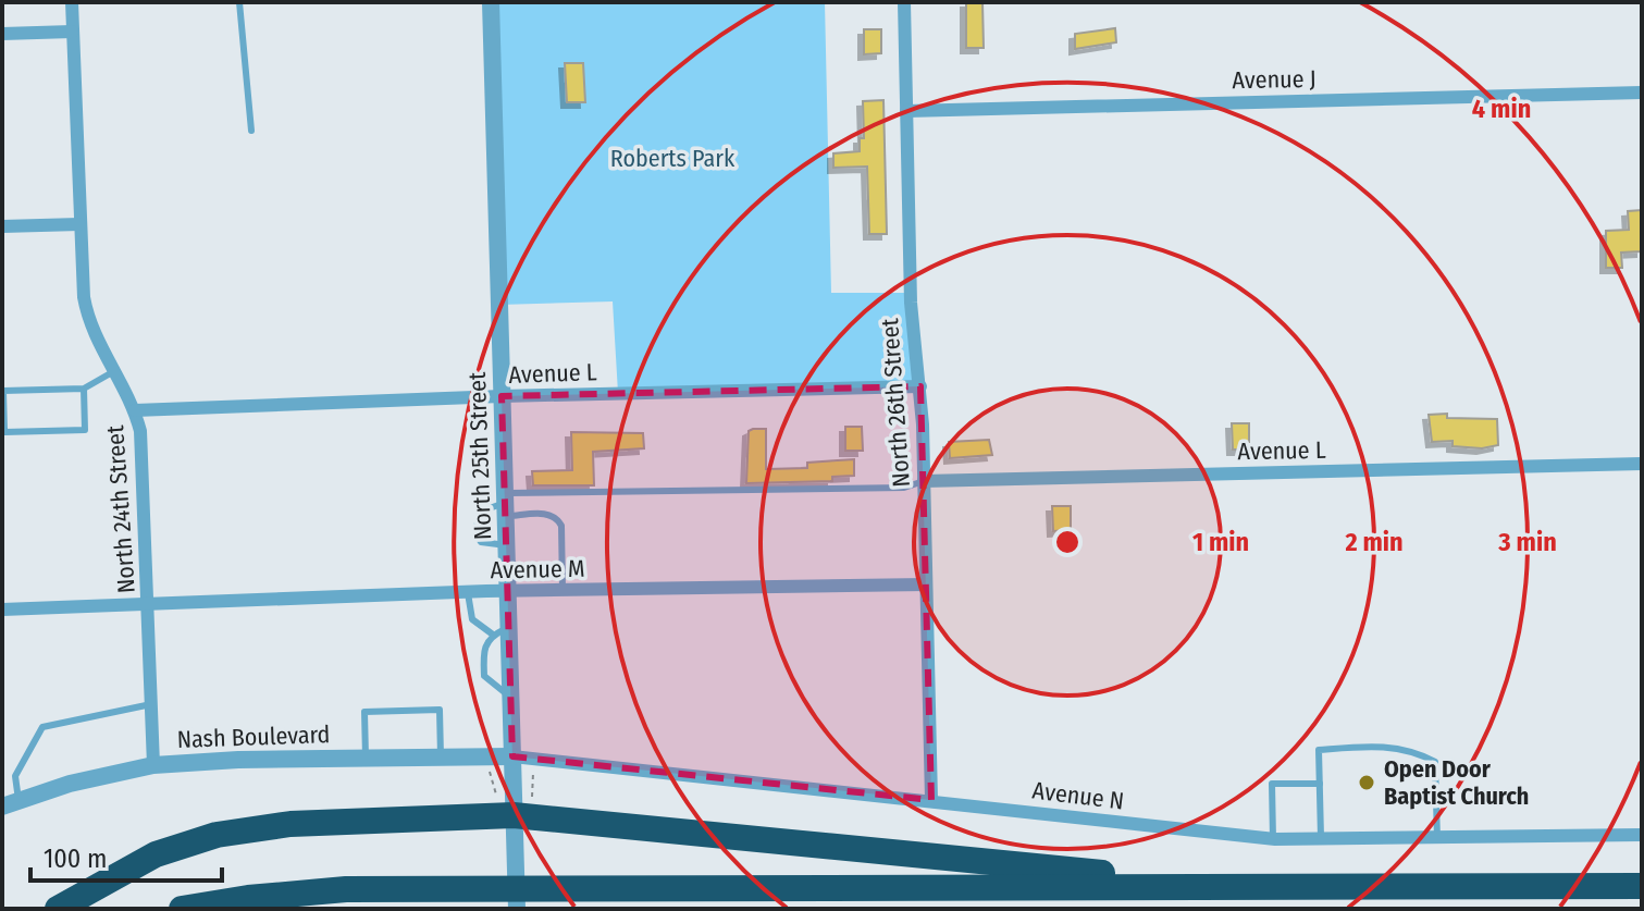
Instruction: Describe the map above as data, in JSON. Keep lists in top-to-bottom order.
{
  "streets": {
    "street": [
      "Avenue J",
      "Avenue L",
      "North 26th Street",
      "North 25th Street",
      "North 24th Street",
      "Avenue M",
      "Nash Boulevard",
      "Avenue N"
    ]
  },
  "crossings": [
    ["Avenue J", "North 26th Street"],
    ["Avenue L", "North 26th Street"],
    ["Avenue L", "North 25th Street"],
    ["Avenue L", "North 24th Street"],
    ["North 26th Street", "Avenue M"],
    ["North 26th Street", "Avenue N"],
    ["North 25th Street", "Avenue M"],
    ["North 25th Street", "Nash Boulevard"],
    ["North 25th Street", "Avenue N"],
    ["North 24th Street", "Avenue M"],
    ["North 24th Street", "Nash Boulevard"],
    ["Nash Boulevard", "Avenue N"]
  ],
  "parks": ["Roberts Park"],
  "places": ["Open Door Baptist Church"],
  "scale_bar": "100 m",
  "rings": [
    "4 min",
    "1 min",
    "2 min",
    "3 min"
  ]
}
